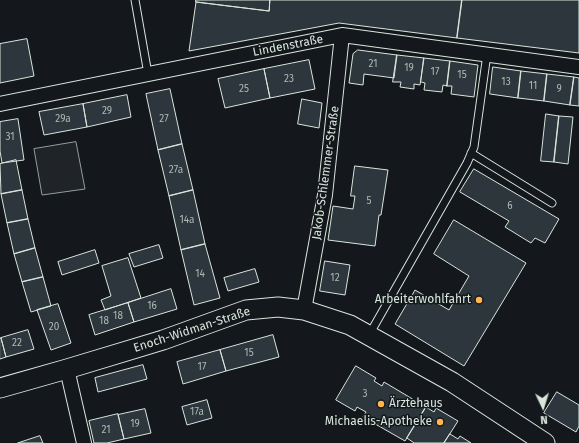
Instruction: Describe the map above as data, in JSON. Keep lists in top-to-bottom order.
{
  "streets": {
    "street": ["Lindenstraße", "Jakob-Schlemmer-Straße", "Enoch-Widman-Straße"]
  },
  "crossings": [
    ["Lindenstraße", "Jakob-Schlemmer-Straße"],
    ["Jakob-Schlemmer-Straße", "Enoch-Widman-Straße"]
  ],
  "places": ["Arbeiterwohlfahrt", "Ärztehaus", "Michaelis-Apotheke"],
  "house_numbers": [
    "21",
    "19",
    "17",
    "15",
    "23",
    "13",
    "11",
    "25",
    "9",
    "29",
    "29a",
    "27",
    "31",
    "27a",
    "5",
    "6",
    "14a",
    "14",
    "12",
    "16",
    "18",
    "18",
    "20",
    "22",
    "15",
    "17",
    "3",
    "17a",
    "19",
    "21"
  ],
  "north": "bottom"
}
